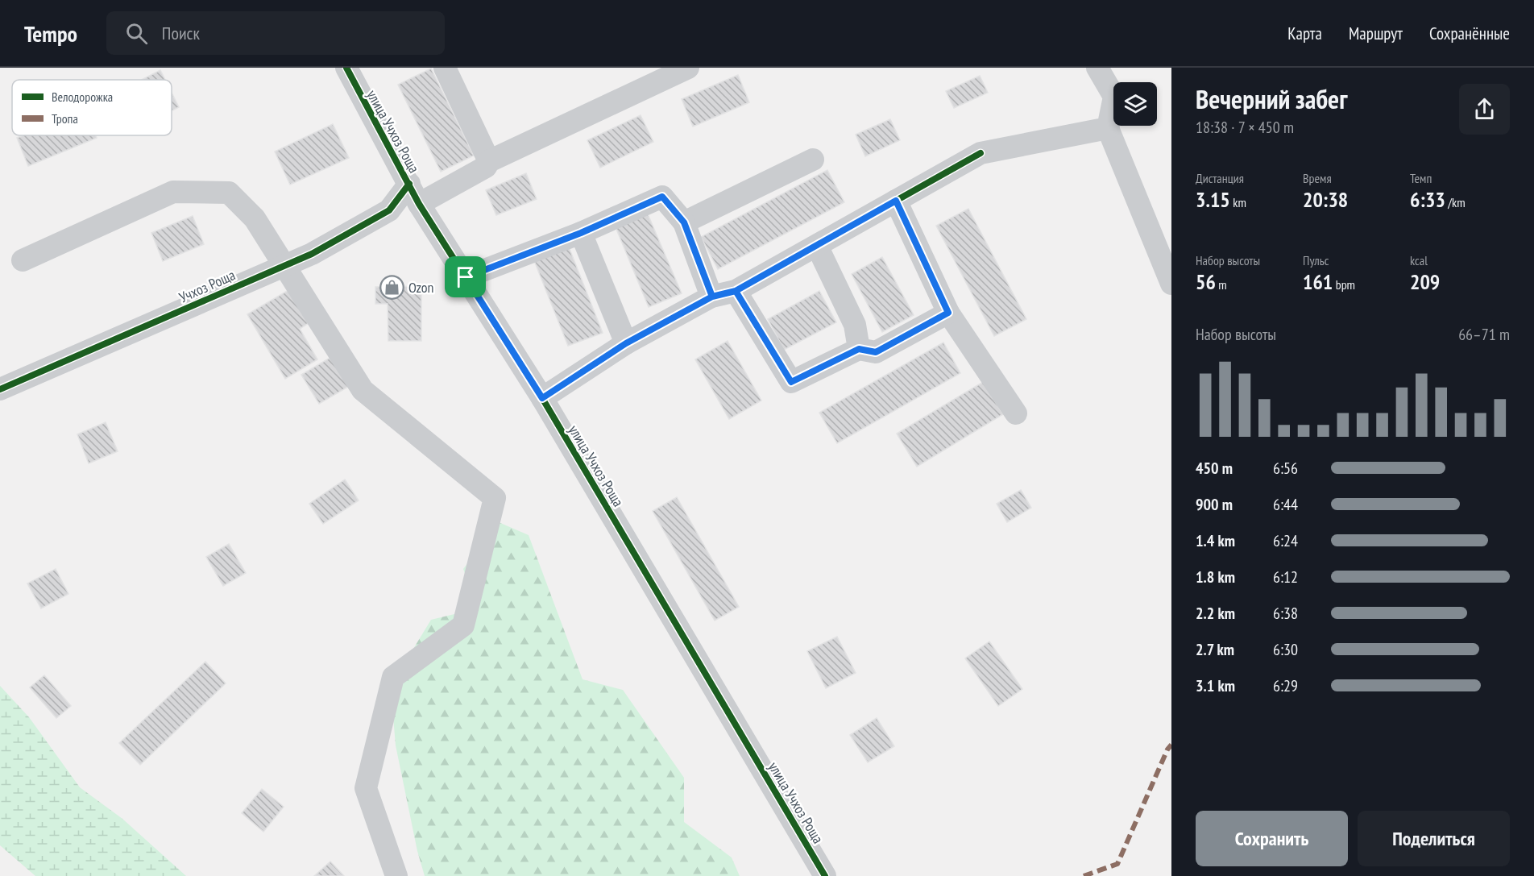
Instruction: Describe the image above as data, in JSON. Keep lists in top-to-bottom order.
{
  "streets": {
    "street": ["улица Учхоз Роща", "Учхоз Роща"]
  },
  "crossings": [
    ["улица Учхоз Роща", "Учхоз Роща"]
  ],
  "places": {
    "shop": ["Ozon"]
  },
  "legend": ["Велодорожка", "Тропа"],
  "page": {
    "header": "Tempo",
    "search": "Поиск",
    "nav": ["Карта", "Маршрут", "Сохранённые"],
    "heading": ["Вечерний забег", "18:38 · 7 × 450 m"],
    "stats": [
      ["Дистанция", "3.15 km"],
      ["Время", "20:38"],
      ["Темп", "6:33 /km"],
      ["Набор высоты", "56 m"],
      ["Пульс", "161 bpm"],
      ["kcal", "209"]
    ],
    "chart": ["Набор высоты", "66–71 m"],
    "list": [
      {
        "name": "450 m",
        "note": "6:56"
      },
      {
        "name": "900 m",
        "note": "6:44"
      },
      {
        "name": "1.4 km",
        "note": "6:24"
      },
      {
        "name": "1.8 km",
        "note": "6:12"
      },
      {
        "name": "2.2 km",
        "note": "6:38"
      },
      {
        "name": "2.7 km",
        "note": "6:30"
      },
      {
        "name": "3.1 km",
        "note": "6:29"
      }
    ],
    "buttons": ["Сохранить", "Поделиться"]
  }
}
